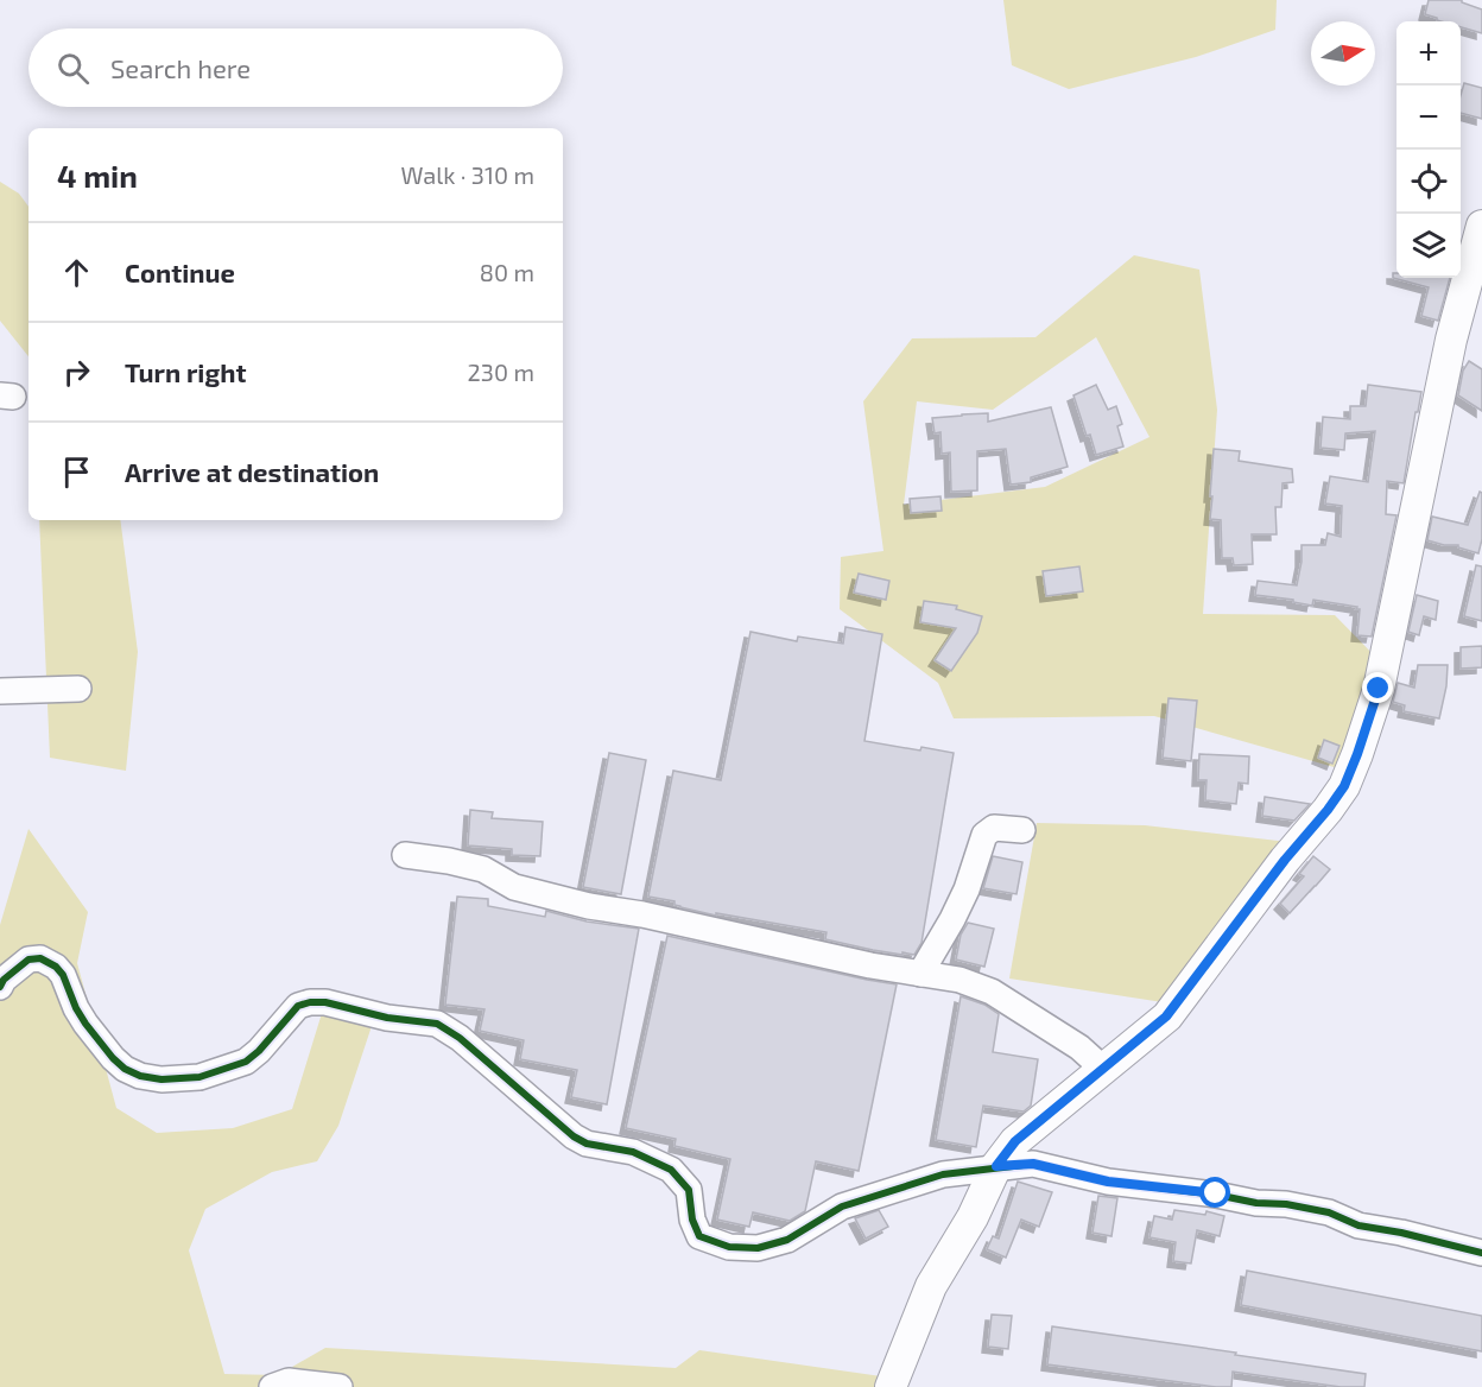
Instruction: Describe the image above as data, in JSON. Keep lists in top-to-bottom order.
{
  "north": "right",
  "page": {
    "map_buttons": ["+", "−"],
    "search": "Search here",
    "heading": ["4 min", "Walk · 310 m"],
    "list": [
      ["Continue", "80 m"],
      ["Turn right", "230 m"],
      "Arrive at destination"
    ]
  }
}
